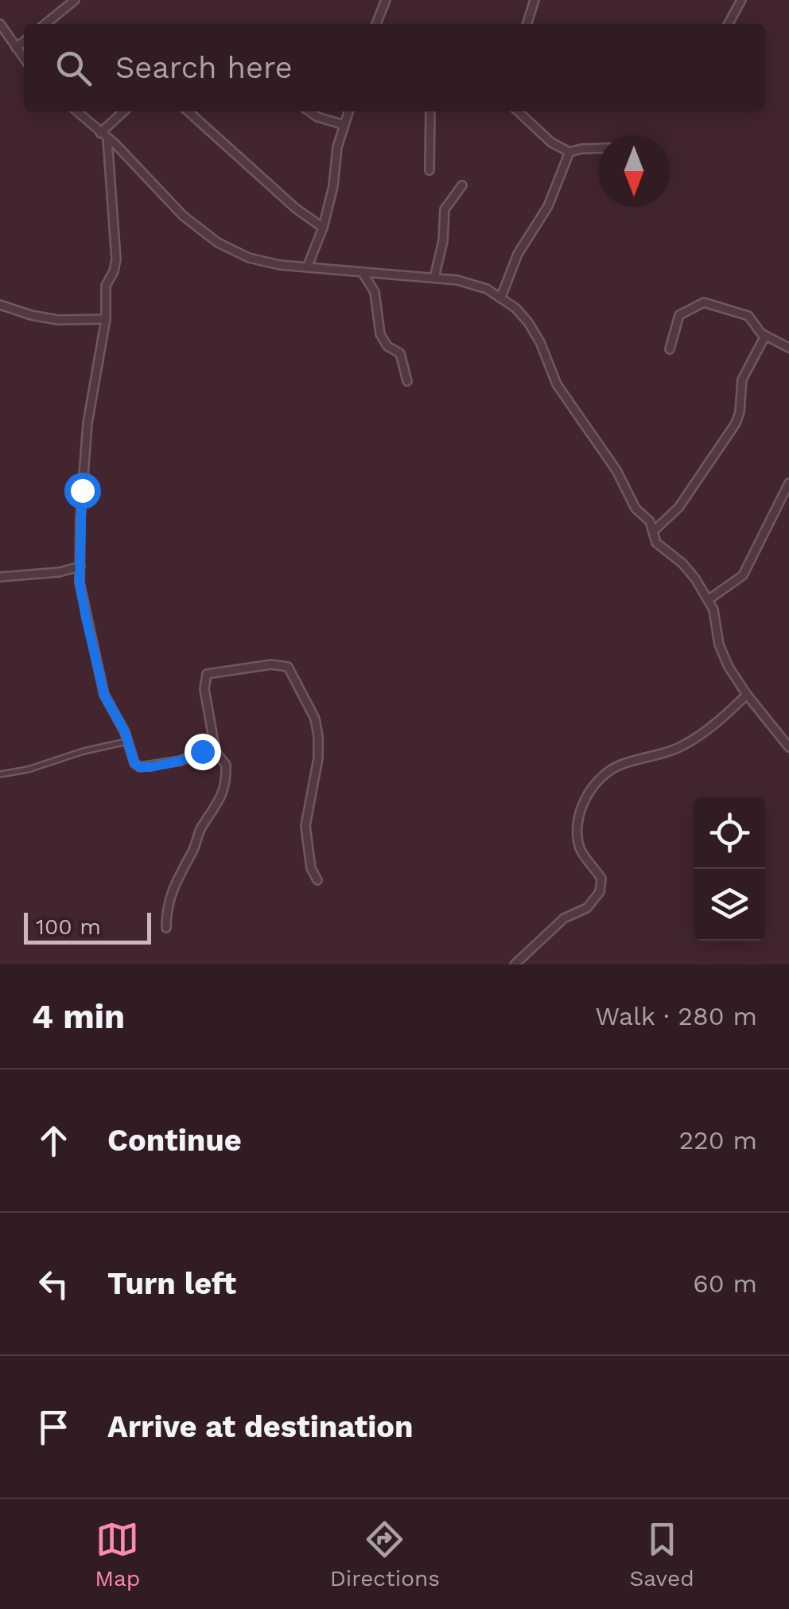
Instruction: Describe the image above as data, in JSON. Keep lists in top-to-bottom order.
{
  "scale_bar": "100 m",
  "north": "bottom",
  "page": {
    "search": "Search here",
    "scale": "100 m",
    "heading": ["4 min", "Walk · 280 m"],
    "list": [
      ["Continue", "220 m"],
      ["Turn left", "60 m"],
      "Arrive at destination"
    ],
    "nav": ["Map", "Directions", "Saved"]
  }
}
